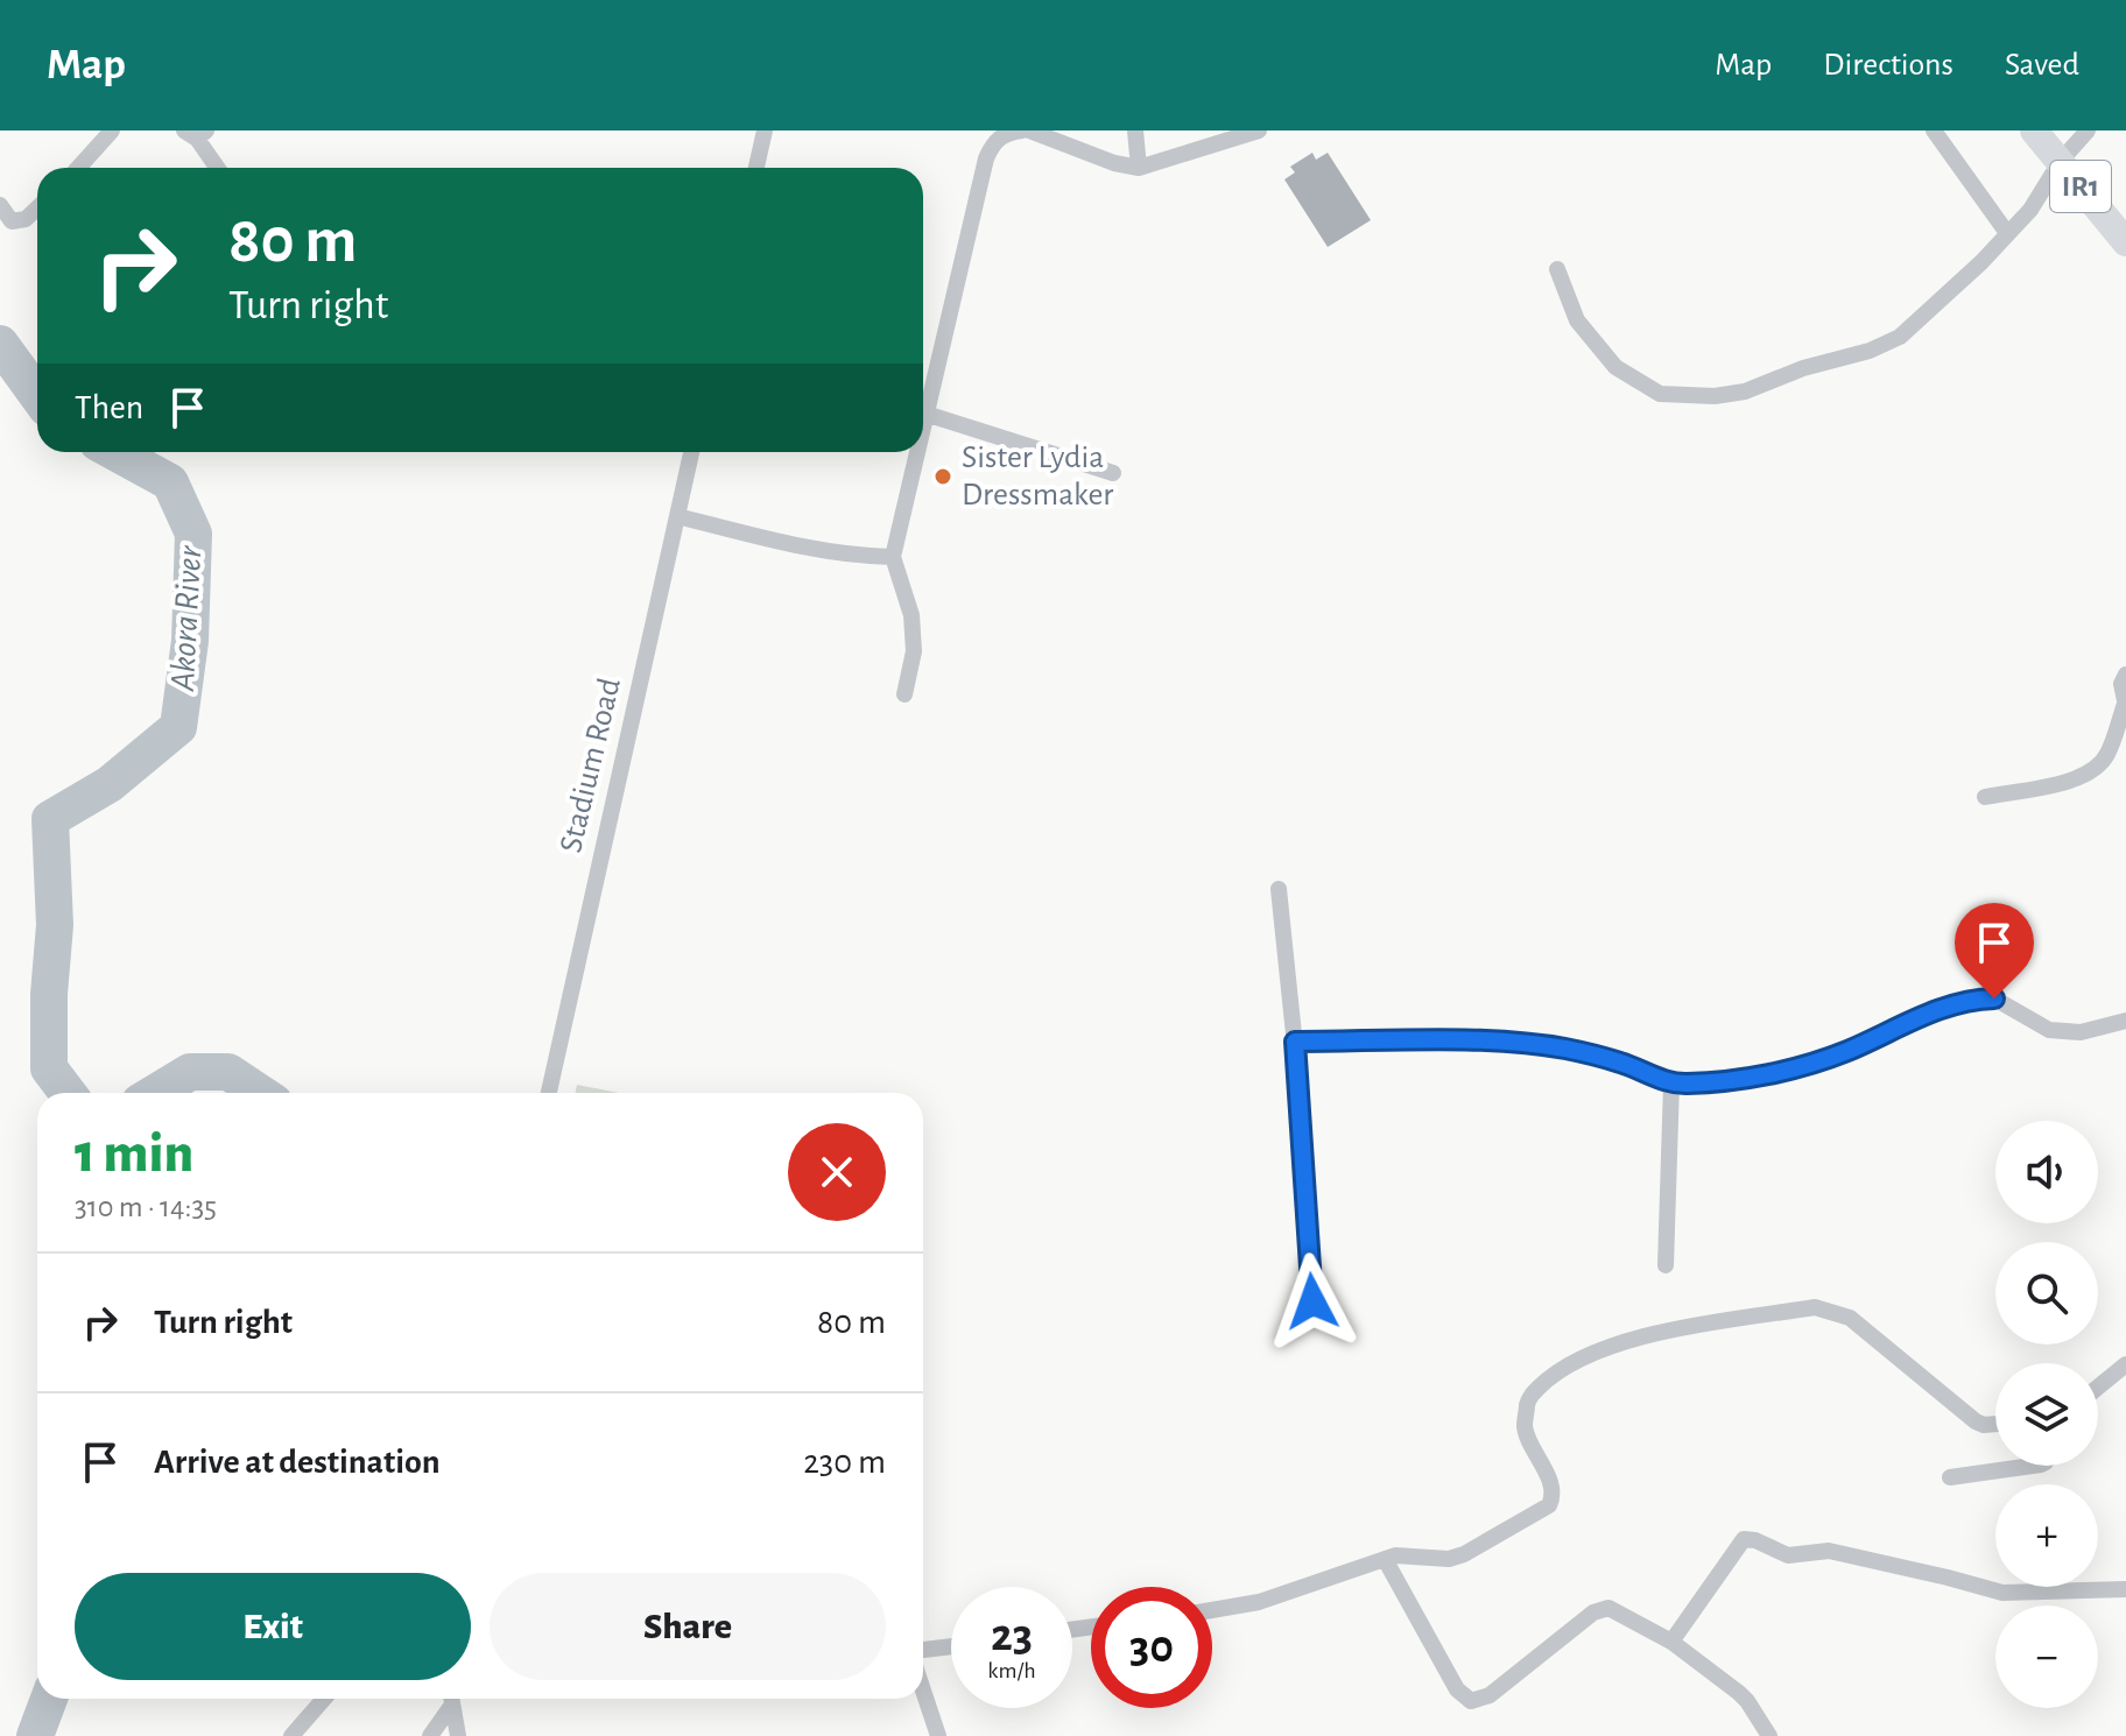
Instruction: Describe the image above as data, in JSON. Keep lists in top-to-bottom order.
{
  "streets": {
    "main road": ["IR1"],
    "street": ["Stadium Road"]
  },
  "water": ["Akora River"],
  "places": ["Sister Lydia Dressmaker"],
  "page": {
    "header": "Map",
    "nav": ["Map", "Directions", "Saved"],
    "turn": ["80 m", "Turn right"],
    "then": "Then",
    "heading": ["1 min", "310 m · 14:35"],
    "map_buttons": ["+", "−"],
    "list": [
      {
        "name": "Turn right",
        "value": "80 m"
      },
      {
        "name": "Arrive at destination",
        "value": "230 m"
      }
    ],
    "buttons": ["Exit", "Share"],
    "speed": "23 km/h",
    "limit": "30"
  }
}
